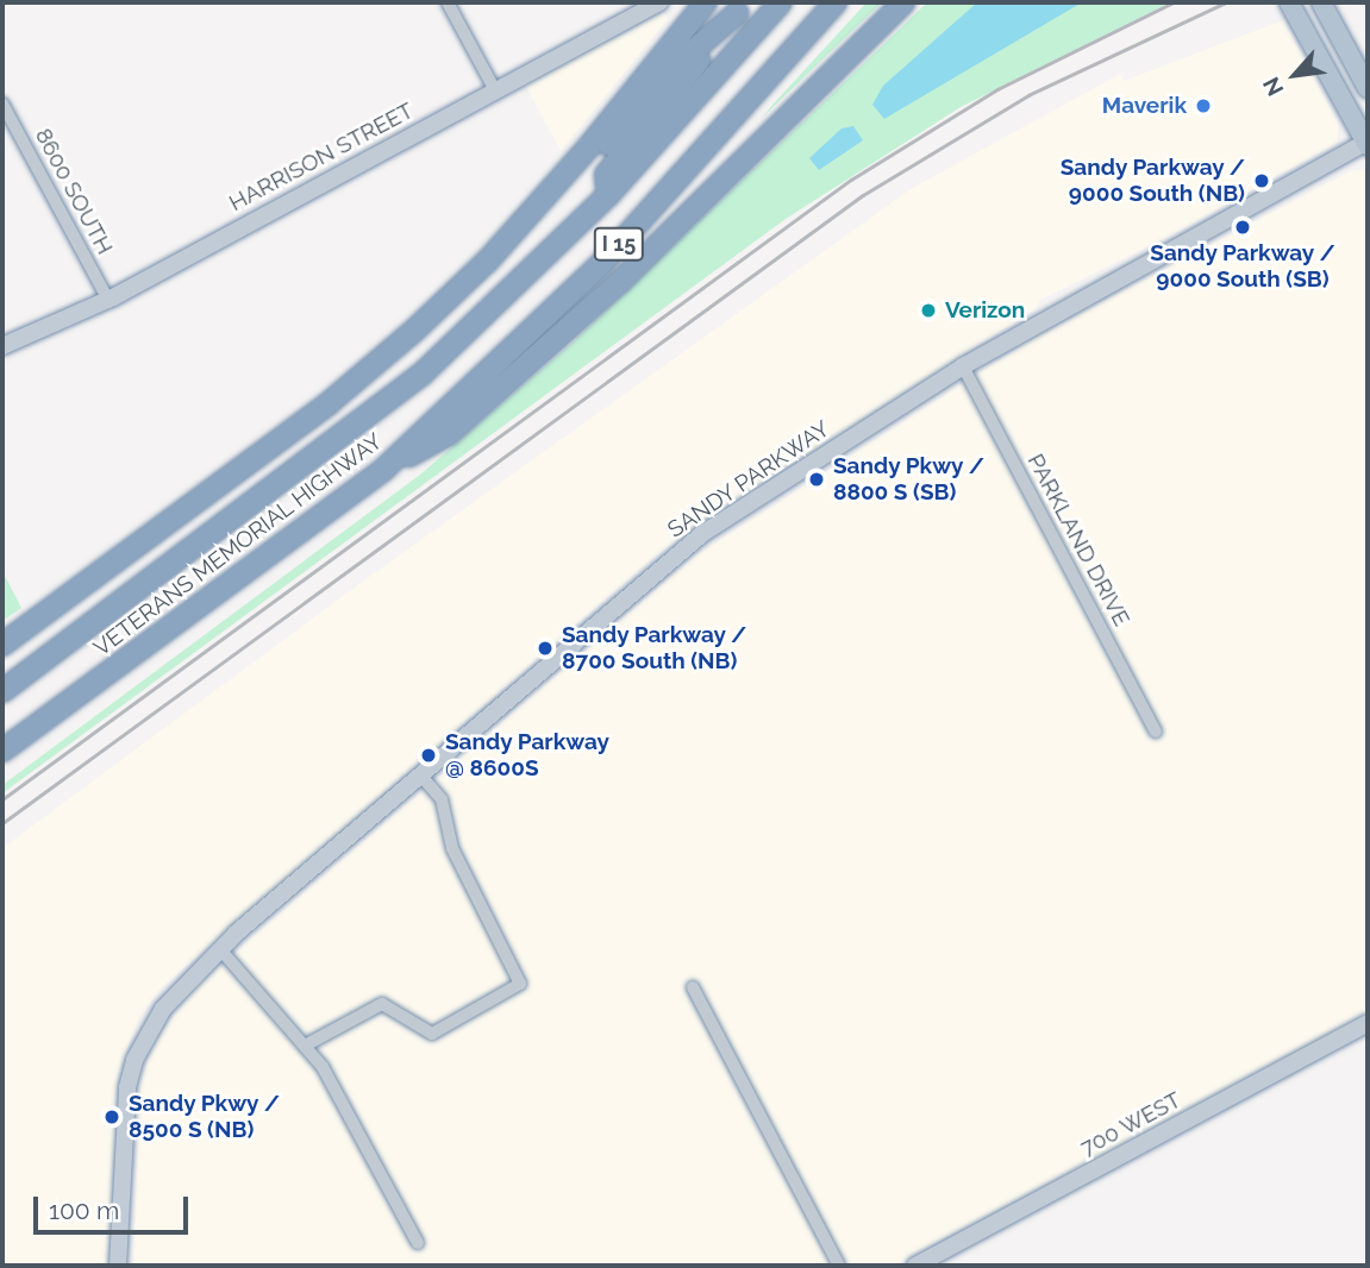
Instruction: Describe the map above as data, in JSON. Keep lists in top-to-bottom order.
{
  "streets": {
    "highway": ["I 15", "VETERANS MEMORIAL HIGHWAY"],
    "main road": ["HARRISON STREET", "SANDY PARKWAY", "700 WEST"],
    "street": ["8600 SOUTH", "PARKLAND DRIVE"]
  },
  "crossings": [
    ["HARRISON STREET", "8600 SOUTH"],
    ["SANDY PARKWAY", "PARKLAND DRIVE"]
  ],
  "places": [
    "Maverik",
    "Sandy Parkway / 9000 South (NB)",
    "Sandy Parkway / 9000 South (SB)",
    "Verizon",
    "Sandy Pkwy / 8800 S (SB)",
    "Sandy Parkway / 8700 South (NB)",
    "Sandy Parkway @ 8600S",
    "Sandy Pkwy / 8500 S (NB)"
  ],
  "scale_bar": "100 m",
  "north": "bottom left"
}
